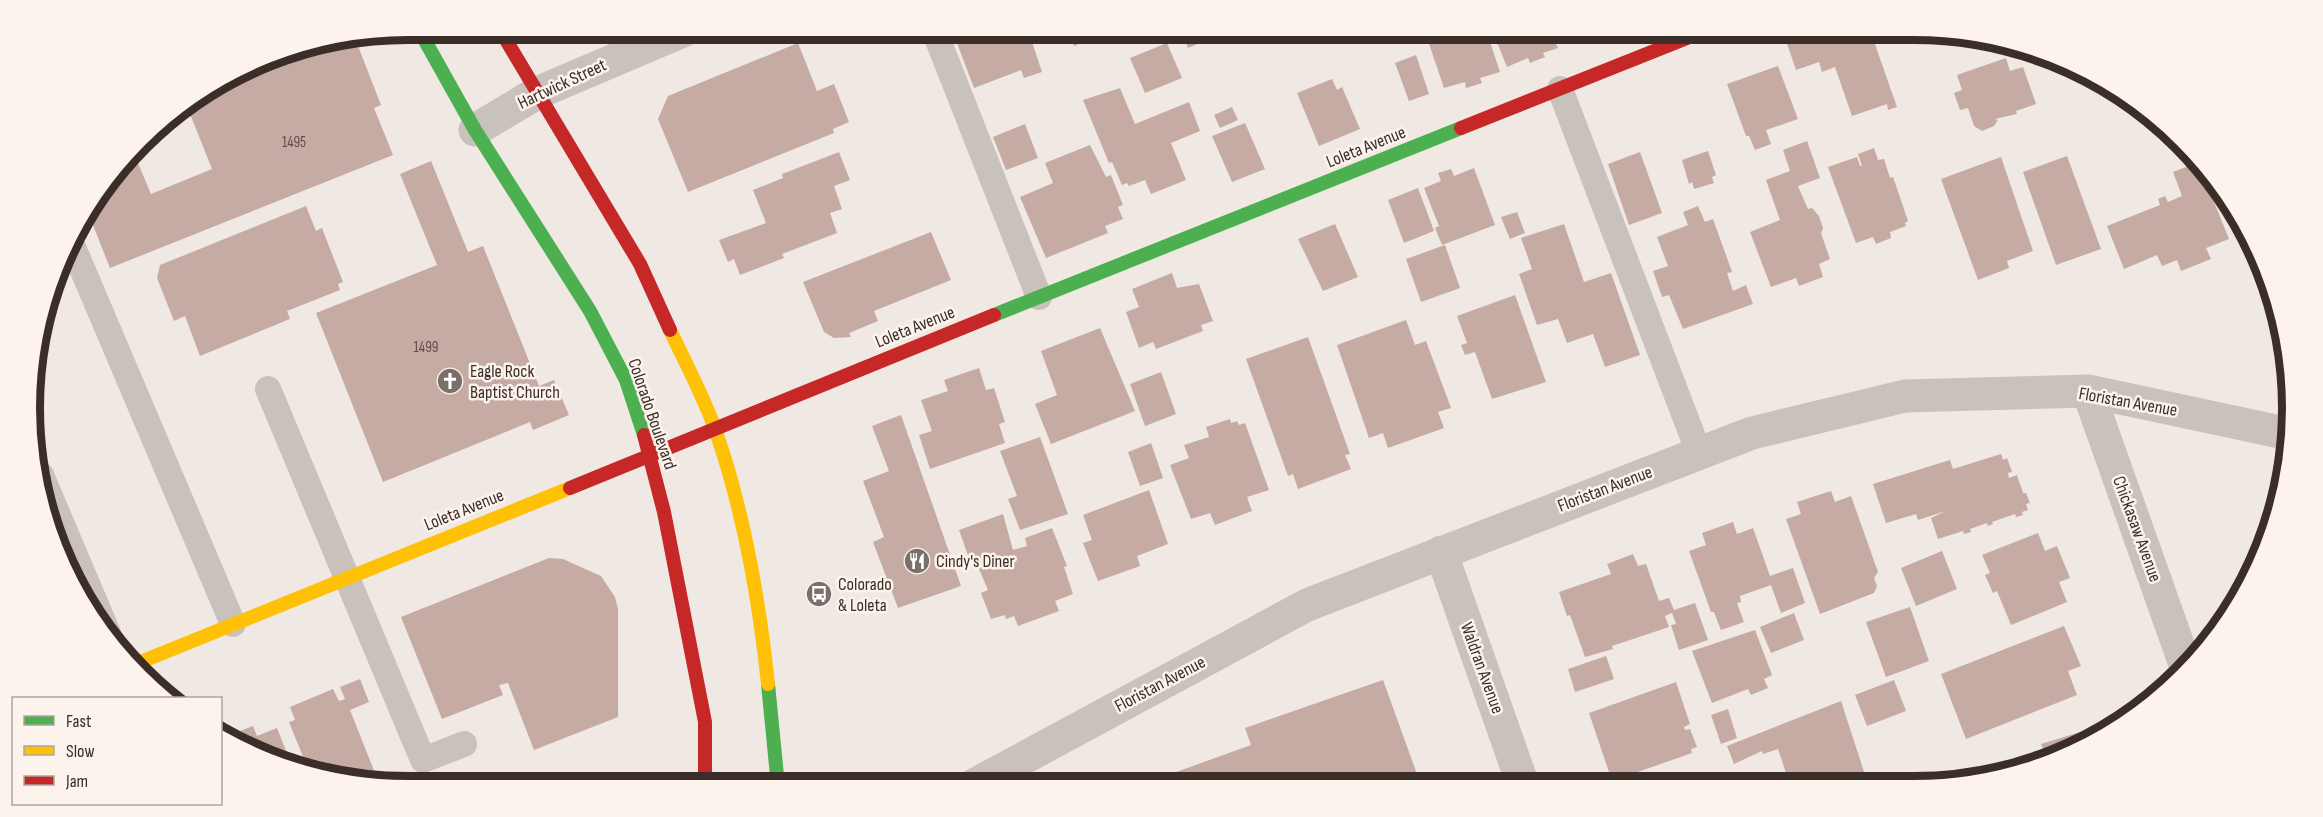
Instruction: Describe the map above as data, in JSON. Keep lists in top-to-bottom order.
{
  "streets": {
    "street": [
      "Hartwick Street",
      "Loleta Avenue",
      "Floristan Avenue",
      "Colorado Boulevard",
      "Chickasaw Avenue",
      "Waldran Avenue"
    ]
  },
  "crossings": [
    ["Hartwick Street", "Colorado Boulevard"],
    ["Loleta Avenue", "Colorado Boulevard"],
    ["Floristan Avenue", "Chickasaw Avenue"],
    ["Floristan Avenue", "Waldran Avenue"]
  ],
  "places": {
    "church": ["Eagle Rock Baptist Church"],
    "restaurant": ["Cindy's Diner"],
    "bus stop": ["Colorado & Loleta"]
  },
  "house_numbers": ["1495", "1499"],
  "legend": ["Fast", "Slow", "Jam"]
}
